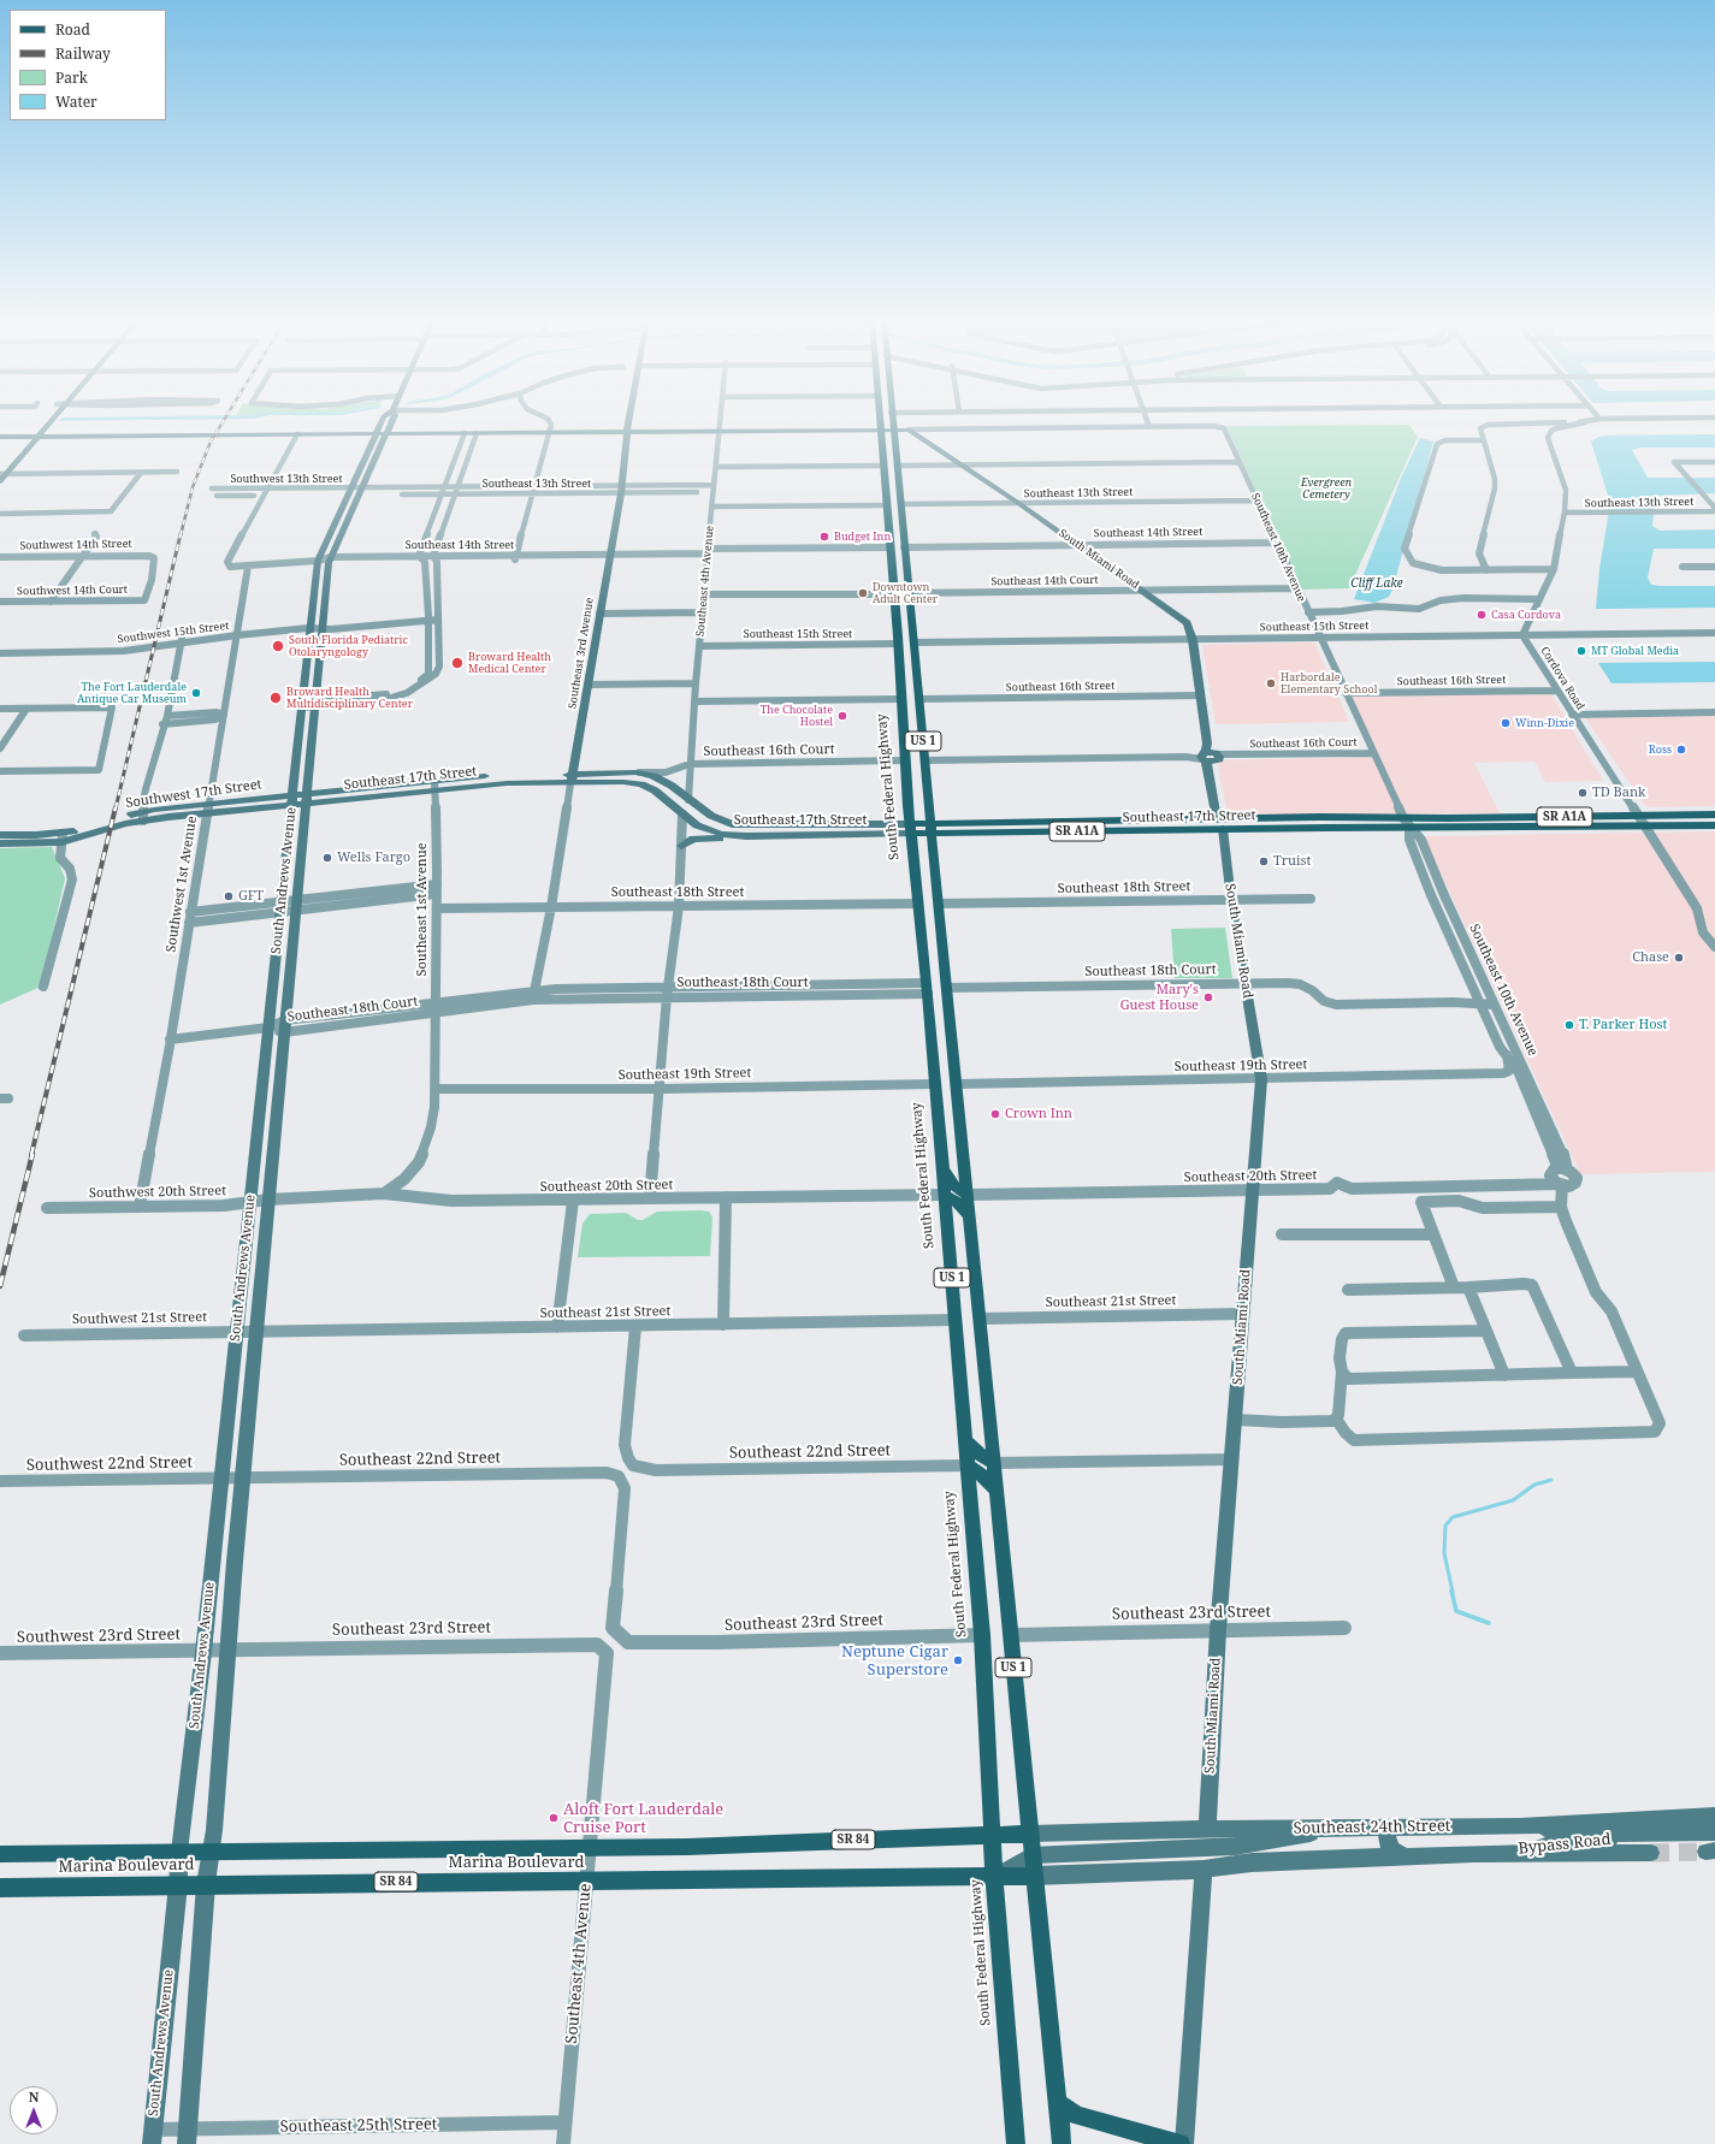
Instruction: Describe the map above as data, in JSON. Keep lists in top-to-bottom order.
{
  "streets": {
    "main road": [
      "South Miami Road",
      "Southeast 3rd Avenue",
      "US 1",
      "Southeast 17th Street",
      "South Federal Highway",
      "Southwest 17th Street",
      "SR A1A",
      "South Andrews Avenue",
      "Southeast 24th Street",
      "SR 84",
      "Bypass Road",
      "Marina Boulevard"
    ],
    "street": [
      "Southwest 13th Street",
      "Southeast 13th Street",
      "Southeast 14th Street",
      "Southwest 14th Street",
      "Southeast 10th Avenue",
      "Southeast 4th Avenue",
      "Southeast 14th Court",
      "Southwest 14th Court",
      "Southeast 15th Street",
      "Southwest 15th Street",
      "Cordova Road",
      "Southeast 16th Street",
      "Southeast 16th Court",
      "Southwest 1st Avenue",
      "Southeast 18th Street",
      "Southeast 1st Avenue",
      "Southeast 18th Court",
      "Southeast 19th Street",
      "Southeast 20th Street",
      "Southwest 20th Street",
      "Southeast 21st Street",
      "Southwest 21st Street",
      "Southeast 22nd Street",
      "Southwest 22nd Street",
      "Southeast 23rd Street",
      "Southwest 23rd Street",
      "Southeast 25th Street"
    ]
  },
  "crossings": [
    ["Southwest 13th Street", "Southeast 13th Street"],
    ["Southwest 13th Street", "South Andrews Avenue"],
    ["Southeast 13th Street", "Southeast 10th Avenue"],
    ["Southeast 13th Street", "South Miami Road"],
    ["Southeast 13th Street", "Southeast 4th Avenue"],
    ["Southeast 13th Street", "Southeast 3rd Avenue"],
    ["Southeast 13th Street", "US 1"],
    ["Southeast 13th Street", "South Andrews Avenue"],
    ["Southeast 14th Street", "Southeast 10th Avenue"],
    ["Southeast 14th Street", "South Miami Road"],
    ["Southeast 14th Street", "Southeast 4th Avenue"],
    ["Southeast 14th Street", "Southeast 3rd Avenue"],
    ["Southeast 14th Street", "US 1"],
    ["Southeast 14th Street", "South Federal Highway"],
    ["Southeast 14th Street", "South Andrews Avenue"],
    ["Southwest 14th Street", "Southwest 14th Court"],
    ["Southeast 10th Avenue", "Southeast 14th Court"],
    ["Southeast 10th Avenue", "Southeast 15th Street"],
    ["Southeast 10th Avenue", "Southeast 16th Street"],
    ["Southeast 10th Avenue", "Southeast 16th Court"],
    ["Southeast 10th Avenue", "Southeast 17th Street"],
    ["Southeast 10th Avenue", "Southeast 18th Court"],
    ["Southeast 10th Avenue", "Southeast 19th Street"],
    ["Southeast 10th Avenue", "Southeast 20th Street"],
    ["South Miami Road", "Southeast 14th Court"],
    ["South Miami Road", "Southeast 15th Street"],
    ["South Miami Road", "Southeast 16th Street"],
    ["South Miami Road", "Southeast 16th Court"],
    ["South Miami Road", "Southeast 17th Street"],
    ["South Miami Road", "Southeast 18th Street"],
    ["South Miami Road", "Southeast 18th Court"],
    ["South Miami Road", "Southeast 19th Street"],
    ["South Miami Road", "Southeast 20th Street"],
    ["South Miami Road", "Southeast 21st Street"],
    ["South Miami Road", "Southeast 23rd Street"],
    ["South Miami Road", "Southeast 24th Street"],
    ["Southeast 4th Avenue", "Southeast 15th Street"],
    ["Southeast 4th Avenue", "Southeast 16th Court"],
    ["Southeast 4th Avenue", "Southeast 17th Street"],
    ["Southeast 4th Avenue", "Southeast 23rd Street"],
    ["Southeast 4th Avenue", "Marina Boulevard"],
    ["Southeast 4th Avenue", "Southeast 25th Street"],
    ["Southeast 14th Court", "US 1"],
    ["Southeast 15th Street", "Cordova Road"],
    ["Southeast 15th Street", "US 1"],
    ["Southeast 15th Street", "South Federal Highway"],
    ["Southwest 15th Street", "South Andrews Avenue"],
    ["Southwest 15th Street", "Southwest 1st Avenue"],
    ["Southeast 3rd Avenue", "Southeast 17th Street"],
    ["Southeast 3rd Avenue", "Southeast 18th Street"],
    ["Southeast 3rd Avenue", "Southeast 18th Court"],
    ["Cordova Road", "Southeast 16th Street"],
    ["Cordova Road", "Southeast 17th Street"],
    ["Southeast 16th Street", "US 1"],
    ["US 1", "Southeast 16th Court"],
    ["US 1", "Southeast 17th Street"],
    ["US 1", "Southeast 18th Street"],
    ["US 1", "Southeast 18th Court"],
    ["US 1", "Southeast 19th Street"],
    ["US 1", "Southeast 20th Street"],
    ["US 1", "Southeast 21st Street"],
    ["US 1", "Southeast 23rd Street"],
    ["US 1", "Southeast 24th Street"],
    ["US 1", "Marina Boulevard"],
    ["Southeast 16th Court", "Southeast 17th Street"],
    ["Southeast 16th Court", "South Federal Highway"],
    ["Southeast 17th Street", "South Federal Highway"],
    ["Southeast 17th Street", "Southwest 17th Street"],
    ["Southeast 17th Street", "South Andrews Avenue"],
    ["Southeast 17th Street", "Southeast 1st Avenue"],
    ["South Federal Highway", "Southeast 18th Street"],
    ["South Federal Highway", "Southeast 18th Court"],
    ["South Federal Highway", "Southeast 19th Street"],
    ["South Federal Highway", "Southeast 20th Street"],
    ["South Federal Highway", "Southeast 21st Street"],
    ["South Federal Highway", "Southeast 22nd Street"],
    ["South Federal Highway", "Southeast 23rd Street"],
    ["South Federal Highway", "Marina Boulevard"],
    ["Southwest 17th Street", "South Andrews Avenue"],
    ["Southwest 17th Street", "Southwest 1st Avenue"],
    ["South Andrews Avenue", "Southeast 18th Court"],
    ["South Andrews Avenue", "Southeast 20th Street"],
    ["South Andrews Avenue", "Southwest 20th Street"],
    ["South Andrews Avenue", "Southeast 21st Street"],
    ["South Andrews Avenue", "Southwest 21st Street"],
    ["South Andrews Avenue", "Southeast 22nd Street"],
    ["South Andrews Avenue", "Southwest 22nd Street"],
    ["South Andrews Avenue", "Southeast 23rd Street"],
    ["South Andrews Avenue", "Southwest 23rd Street"],
    ["South Andrews Avenue", "Marina Boulevard"],
    ["South Andrews Avenue", "Southeast 25th Street"],
    ["Southwest 1st Avenue", "Southeast 18th Court"],
    ["Southwest 1st Avenue", "Southwest 20th Street"],
    ["Southeast 18th Street", "Southeast 1st Avenue"],
    ["Southeast 1st Avenue", "Southeast 18th Court"],
    ["Southeast 1st Avenue", "Southeast 19th Street"],
    ["Southeast 1st Avenue", "Southeast 20th Street"],
    ["Southeast 20th Street", "Southwest 20th Street"],
    ["Southeast 21st Street", "Southwest 21st Street"],
    ["Southeast 21st Street", "Southeast 22nd Street"],
    ["Southeast 22nd Street", "Southwest 22nd Street"],
    ["Southeast 22nd Street", "Southeast 23rd Street"],
    ["Southeast 23rd Street", "Southwest 23rd Street"],
    ["Southeast 24th Street", "Bypass Road"],
    ["Southeast 24th Street", "Marina Boulevard"]
  ],
  "water": ["Cliff Lake"],
  "parks": ["Evergreen Cemetery"],
  "places": [
    "Budget Inn",
    "Downtown Adult Center",
    "Casa Cordova",
    "South Florida Pediatric Otolaryngology",
    "MT Global Media",
    "Broward Health Medical Center",
    "Harbordale Elementary School",
    "The Fort Lauderdale Antique Car Museum",
    "Broward Health Multidisciplinary Center",
    "The Chocolate Hostel",
    "Winn-Dixie",
    "Ross",
    "TD Bank",
    "Wells Fargo",
    "Truist",
    "GFT",
    "Chase",
    "Mary's Guest House",
    "T. Parker Host",
    "Crown Inn",
    "Neptune Cigar Superstore",
    "Aloft Fort Lauderdale Cruise Port"
  ],
  "legend": [
    "Road",
    "Railway",
    "Park",
    "Water"
  ],
  "north": "top"
}
